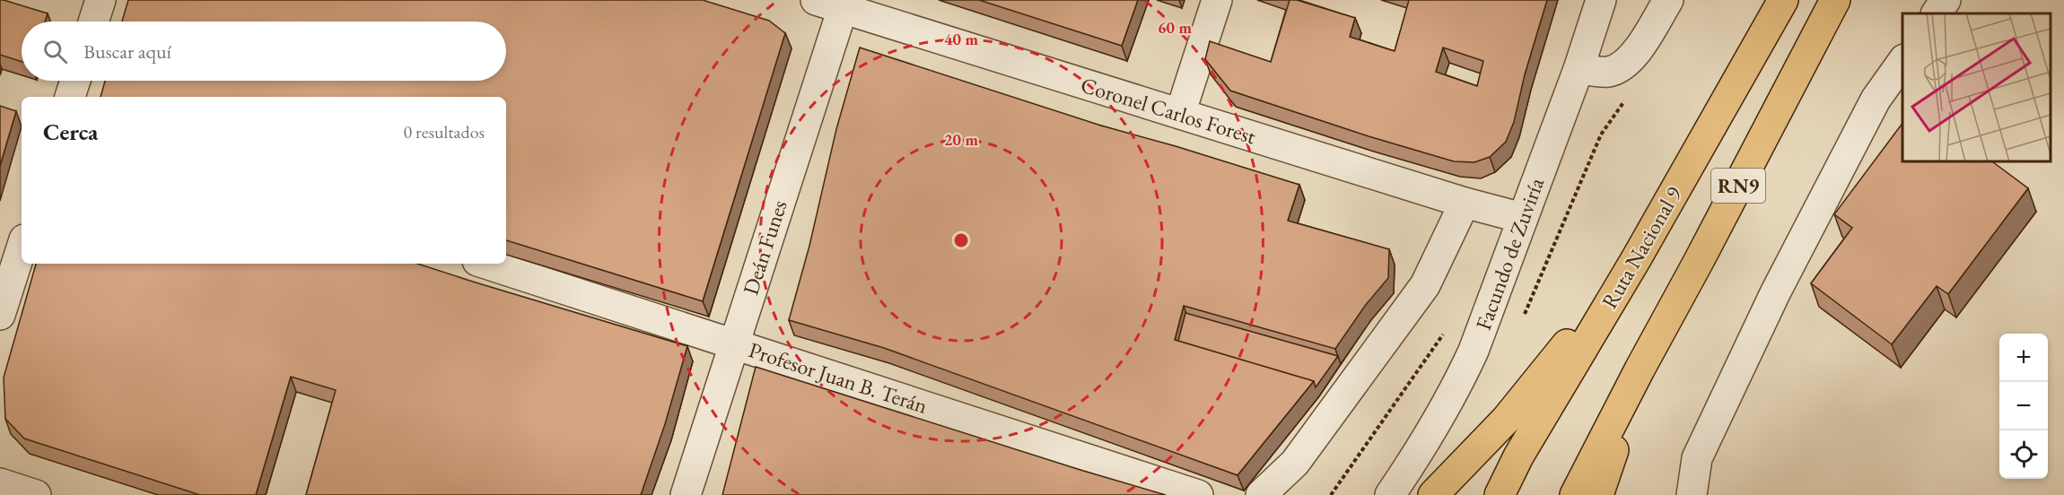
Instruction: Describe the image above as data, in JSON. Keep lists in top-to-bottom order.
{
  "streets": {
    "main road": ["RN9", "Ruta Nacional 9"],
    "street": [
      "Coronel Carlos Forest",
      "Deán Funes",
      "Facundo de Zuviría",
      "Profesor Juan B. Terán"
    ]
  },
  "crossings": [
    ["Coronel Carlos Forest", "Deán Funes"],
    ["Coronel Carlos Forest", "Facundo de Zuviría"],
    ["Deán Funes", "Profesor Juan B. Terán"]
  ],
  "page": {
    "search": "Buscar aquí",
    "heading": ["Cerca", "0 resultados"],
    "map_buttons": ["+", "−"]
  },
  "rings": ["60 m", "40 m", "20 m"]
}
